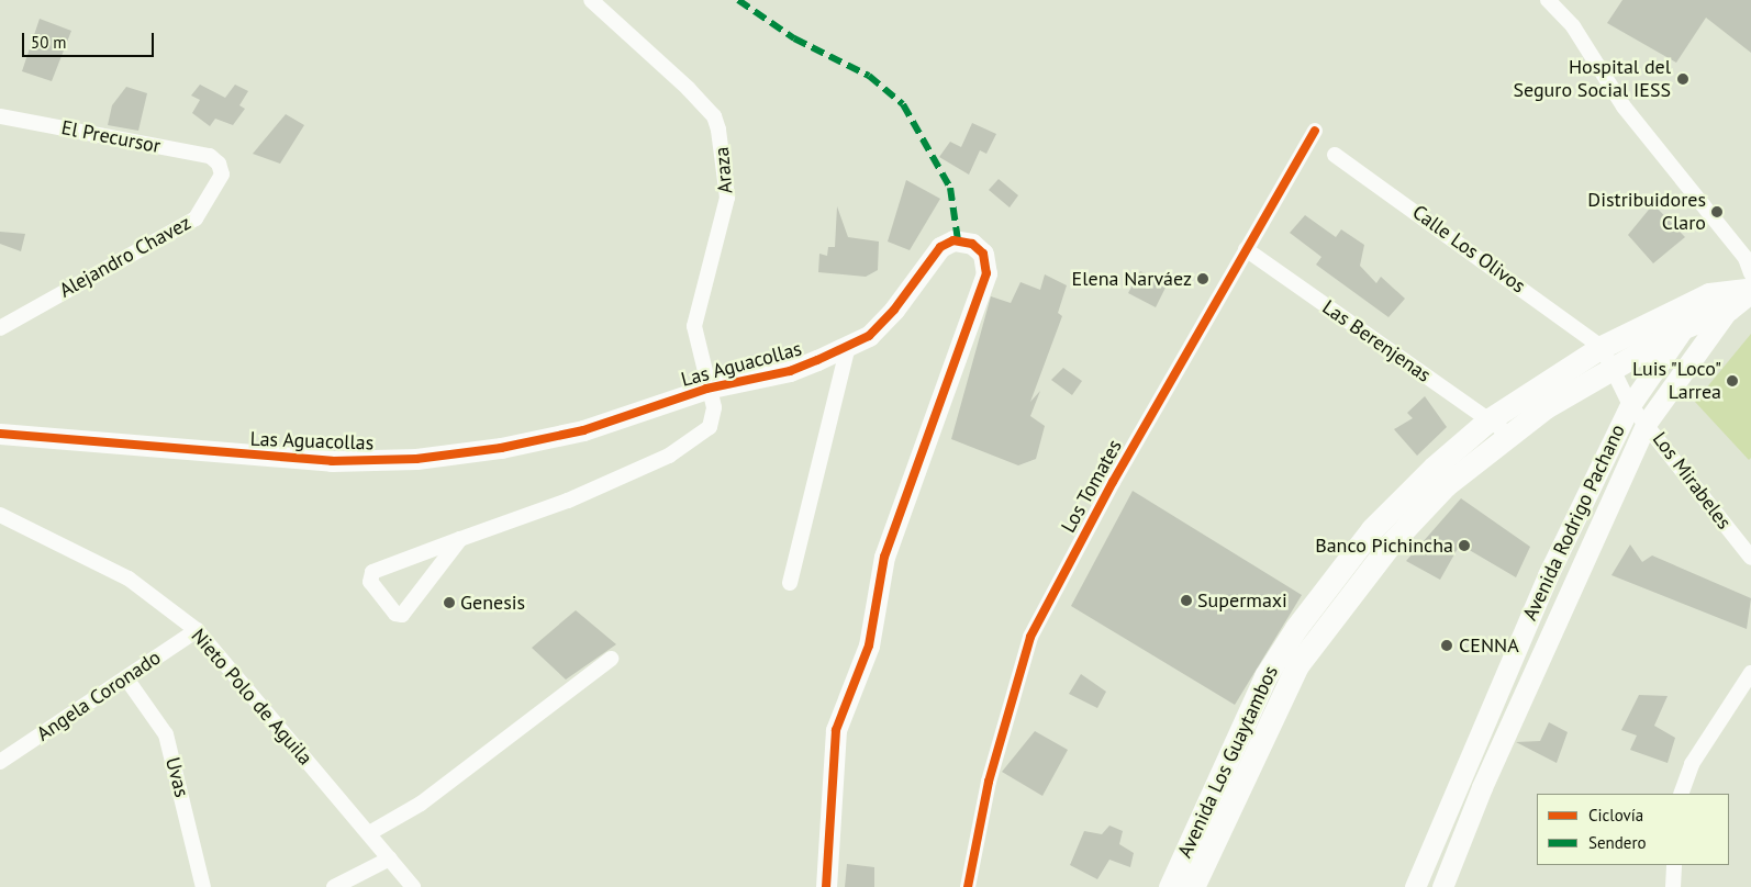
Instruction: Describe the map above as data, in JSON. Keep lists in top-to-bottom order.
{
  "streets": {
    "main road": ["Avenida Los Guaytambos"],
    "street": [
      "El Precursor",
      "Araza",
      "Calle Los Olivos",
      "Alejandro Chavez",
      "Las Berenjenas",
      "Las Aguacollas",
      "Los Mirabeles",
      "Los Tomates",
      "Avenida Rodrigo Pachano",
      "Angela Coronado",
      "Nieto Polo de Aguila",
      "Uvas"
    ]
  },
  "crossings": [
    ["El Precursor", "Alejandro Chavez"],
    ["Araza", "Las Aguacollas"],
    ["Calle Los Olivos", "Los Mirabeles"],
    ["Calle Los Olivos", "Avenida Los Guaytambos"],
    ["Las Berenjenas", "Los Tomates"],
    ["Las Berenjenas", "Avenida Los Guaytambos"],
    ["Los Mirabeles", "Avenida Rodrigo Pachano"],
    ["Los Mirabeles", "Avenida Los Guaytambos"],
    ["Avenida Rodrigo Pachano", "Avenida Los Guaytambos"],
    ["Angela Coronado", "Nieto Polo de Aguila"],
    ["Angela Coronado", "Uvas"]
  ],
  "places": [
    "Hospital del Seguro Social IESS",
    "Distribuidores Claro",
    "Elena Narváez",
    "Luis \"Loco\" Larrea",
    "Banco Pichincha",
    "Supermaxi",
    "Genesis",
    "CENNA"
  ],
  "legend": ["Ciclovía", "Sendero"],
  "scale_bar": "50 m"
}
